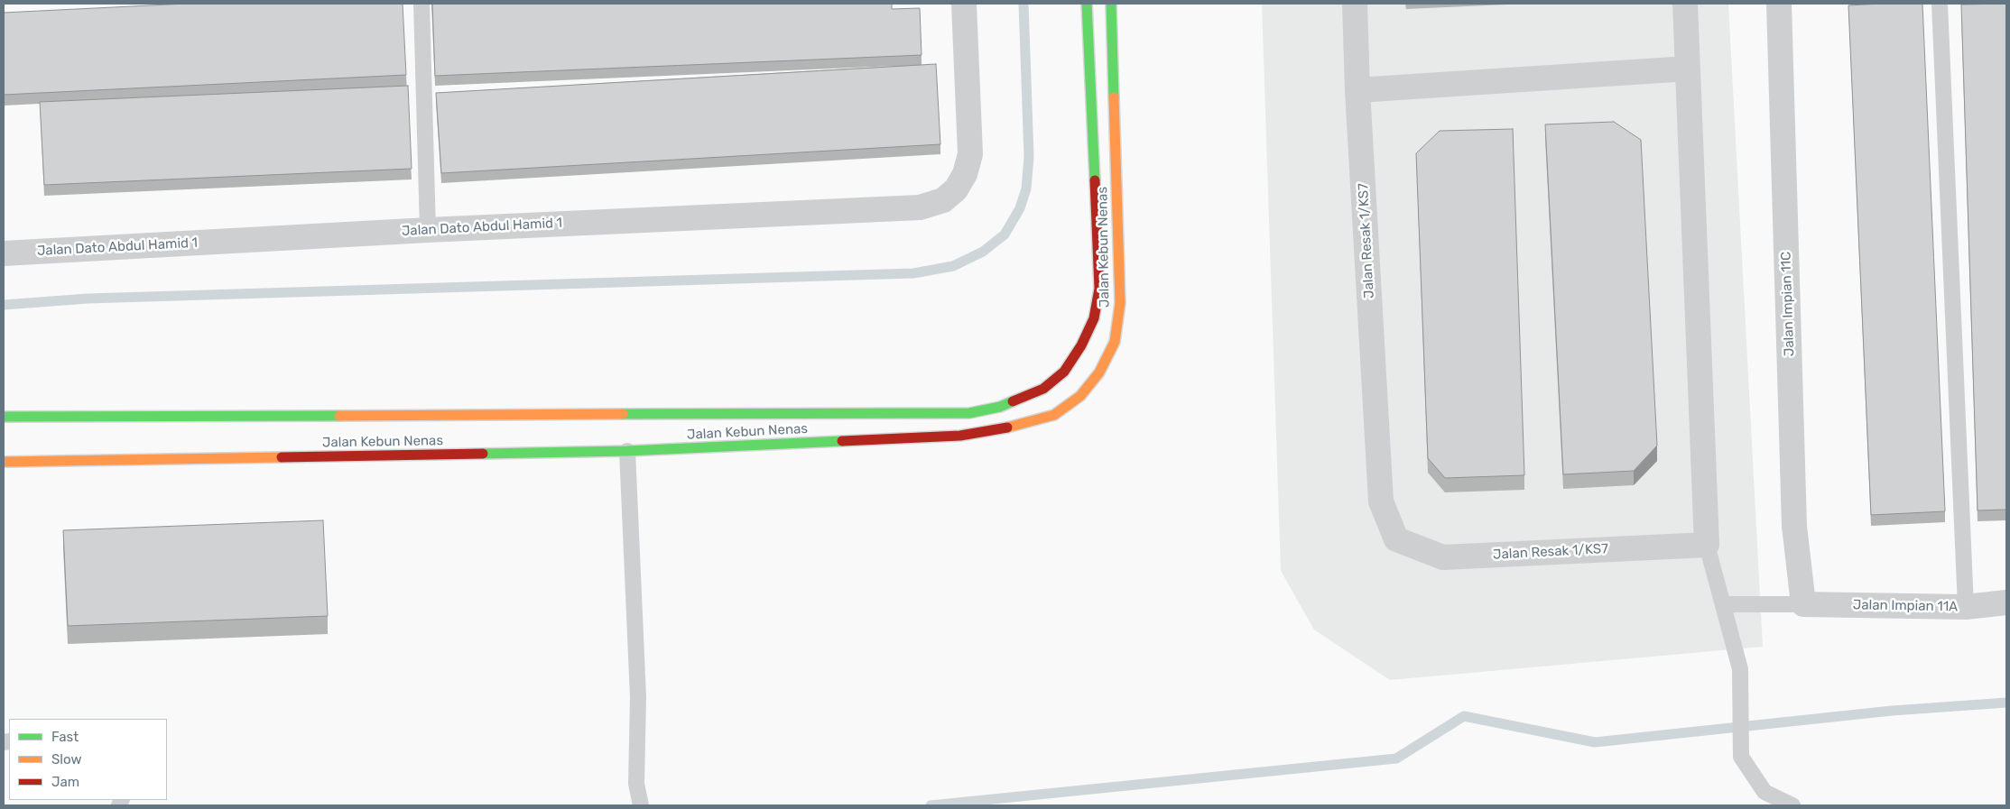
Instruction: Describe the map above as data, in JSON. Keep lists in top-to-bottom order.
{
  "streets": {
    "street": [
      "Jalan Dato Abdul Hamid 1",
      "Jalan Resak 1/KS7",
      "Jalan Kebun Nenas",
      "Jalan Impian 11C",
      "Jalan Impian 11A"
    ]
  },
  "crossings": [
    ["Jalan Impian 11C", "Jalan Impian 11A"]
  ],
  "legend": ["Fast", "Slow", "Jam"]
}
